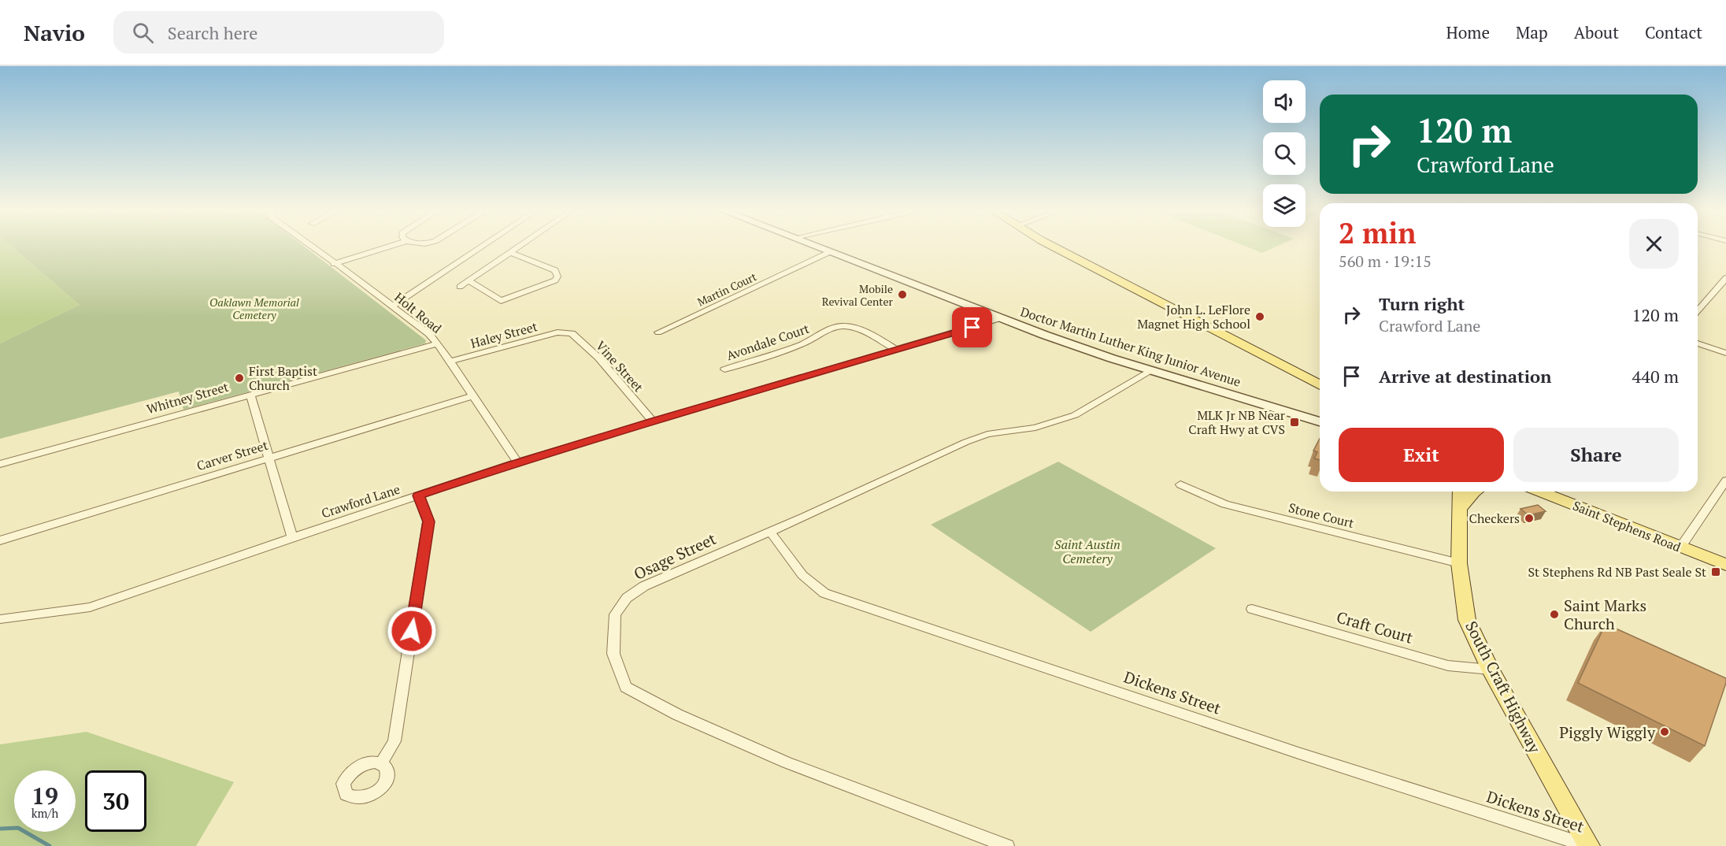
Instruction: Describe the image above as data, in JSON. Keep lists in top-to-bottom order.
{
  "streets": {
    "main road": ["Doctor Martin Luther King Junior Avenue", "Saint Stephens Road", "South Craft Highway"],
    "street": [
      "Martin Court",
      "Holt Road",
      "Haley Street",
      "Avondale Court",
      "Vine Street",
      "Whitney Street",
      "Carver Street",
      "Crawford Lane",
      "Stone Court",
      "Osage Street",
      "Craft Court",
      "Dickens Street"
    ]
  },
  "crossings": [
    ["Martin Court", "Doctor Martin Luther King Junior Avenue"],
    ["Holt Road", "Haley Street"],
    ["Holt Road", "Whitney Street"],
    ["Holt Road", "Carver Street"],
    ["Holt Road", "Crawford Lane"],
    ["Haley Street", "Vine Street"],
    ["Avondale Court", "Crawford Lane"],
    ["Doctor Martin Luther King Junior Avenue", "Crawford Lane"],
    ["Doctor Martin Luther King Junior Avenue", "Osage Street"],
    ["Vine Street", "Crawford Lane"],
    ["Stone Court", "South Craft Highway"],
    ["Osage Street", "Dickens Street"],
    ["Craft Court", "South Craft Highway"],
    ["South Craft Highway", "Dickens Street"]
  ],
  "parks": ["Oaklawn Memorial Cemetery", "Saint Austin Cemetery"],
  "places": {
    "other": [
      "Mobile Revival Center",
      "John L. LeFlore Magnet High School",
      "First Baptist Church",
      "Checkers",
      "Saint Marks Church",
      "Piggly Wiggly"
    ],
    "transit": ["MLK Jr NB Near Craft Hwy at CVS", "St Stephens Rd NB Past Seale St"]
  },
  "page": {
    "header": "Navio",
    "search": "Search here",
    "nav": [
      "Home",
      "Map",
      "About",
      "Contact"
    ],
    "turn": ["120 m", "Crawford Lane"],
    "heading": ["2 min", "560 m · 19:15"],
    "list": [
      {
        "name": "Turn right",
        "note": "Crawford Lane",
        "value": "120 m"
      },
      {
        "name": "Arrive at destination",
        "value": "440 m"
      }
    ],
    "buttons": ["Exit", "Share"],
    "speed": "19 km/h",
    "limit": "30"
  }
}
